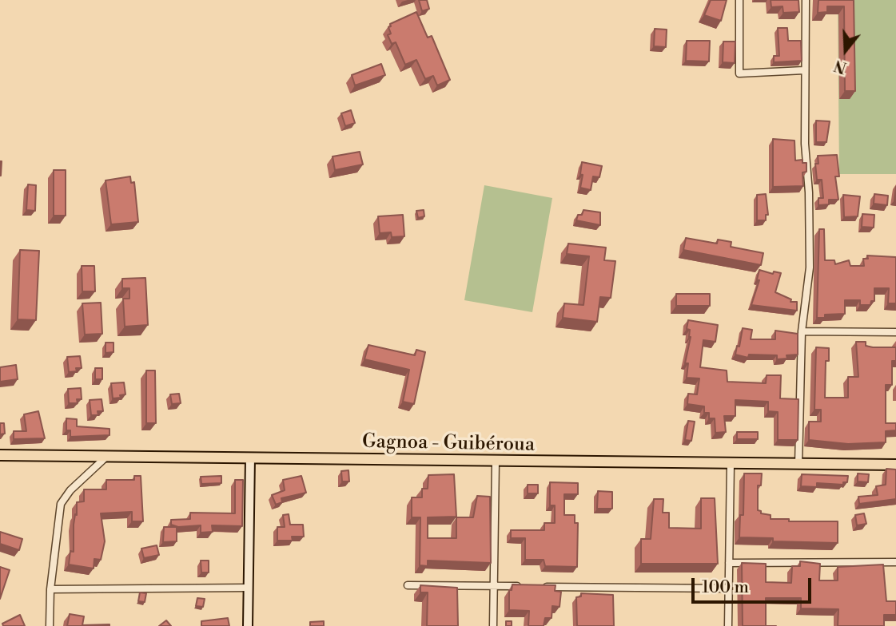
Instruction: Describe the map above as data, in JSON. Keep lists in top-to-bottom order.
{
  "streets": {
    "main road": ["Gagnoa - Guibéroua"]
  },
  "scale_bar": "100 m",
  "north": "bottom"
}
